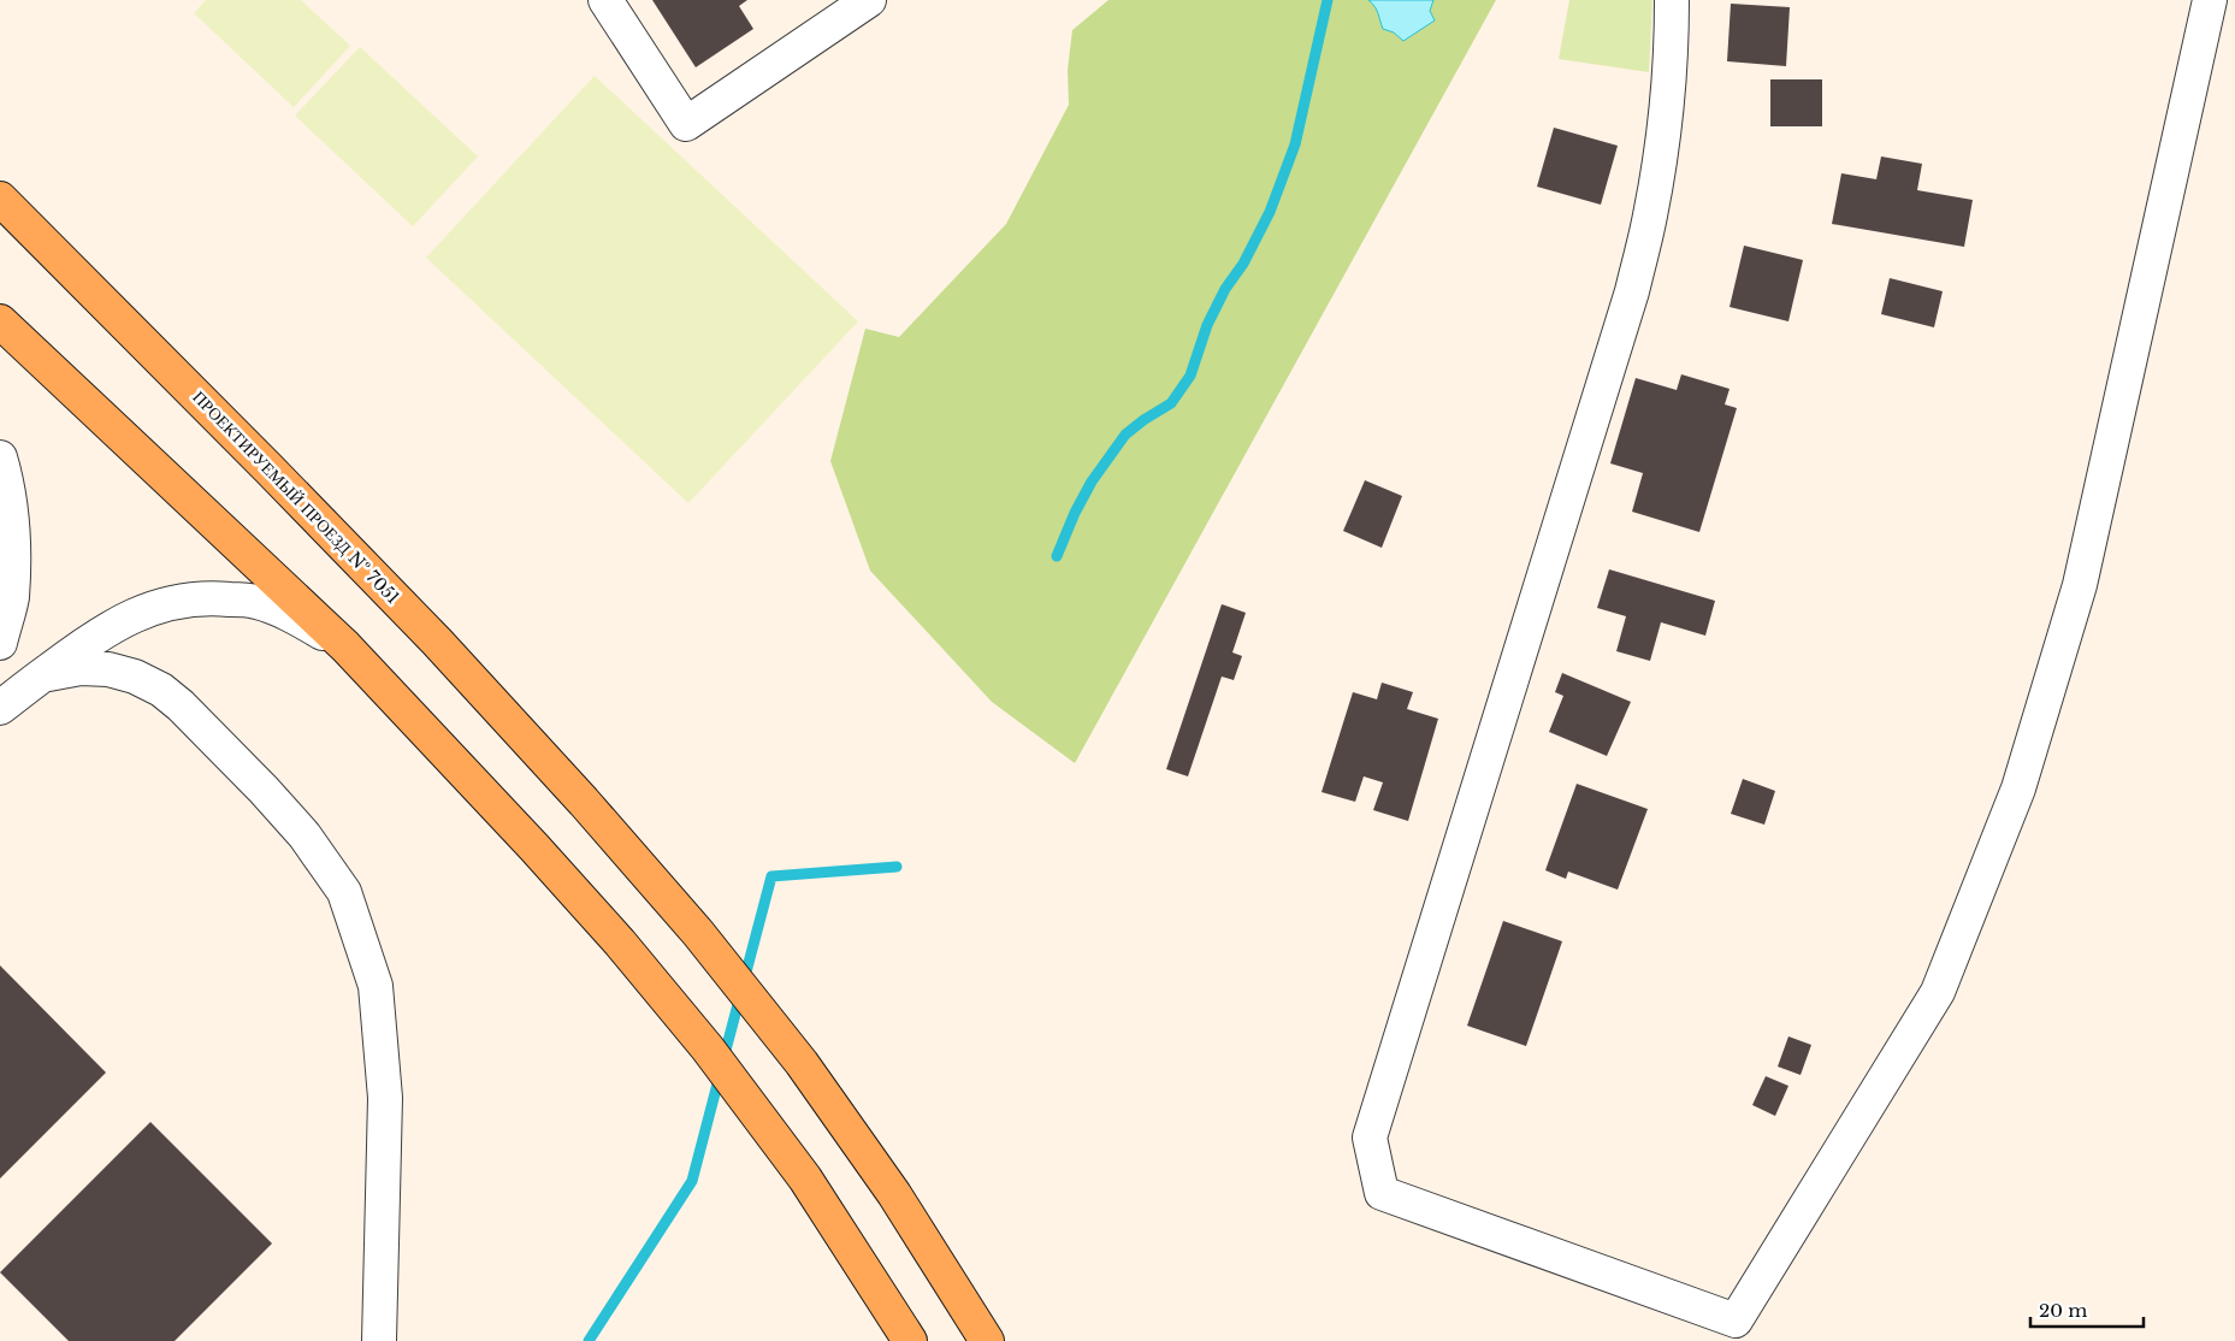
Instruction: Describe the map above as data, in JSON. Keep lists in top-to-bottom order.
{
  "streets": {
    "main road": ["ПРОЕКТИРУЕМЫЙ ПРОЕЗД № 7051"]
  },
  "scale_bar": "20 m"
}
